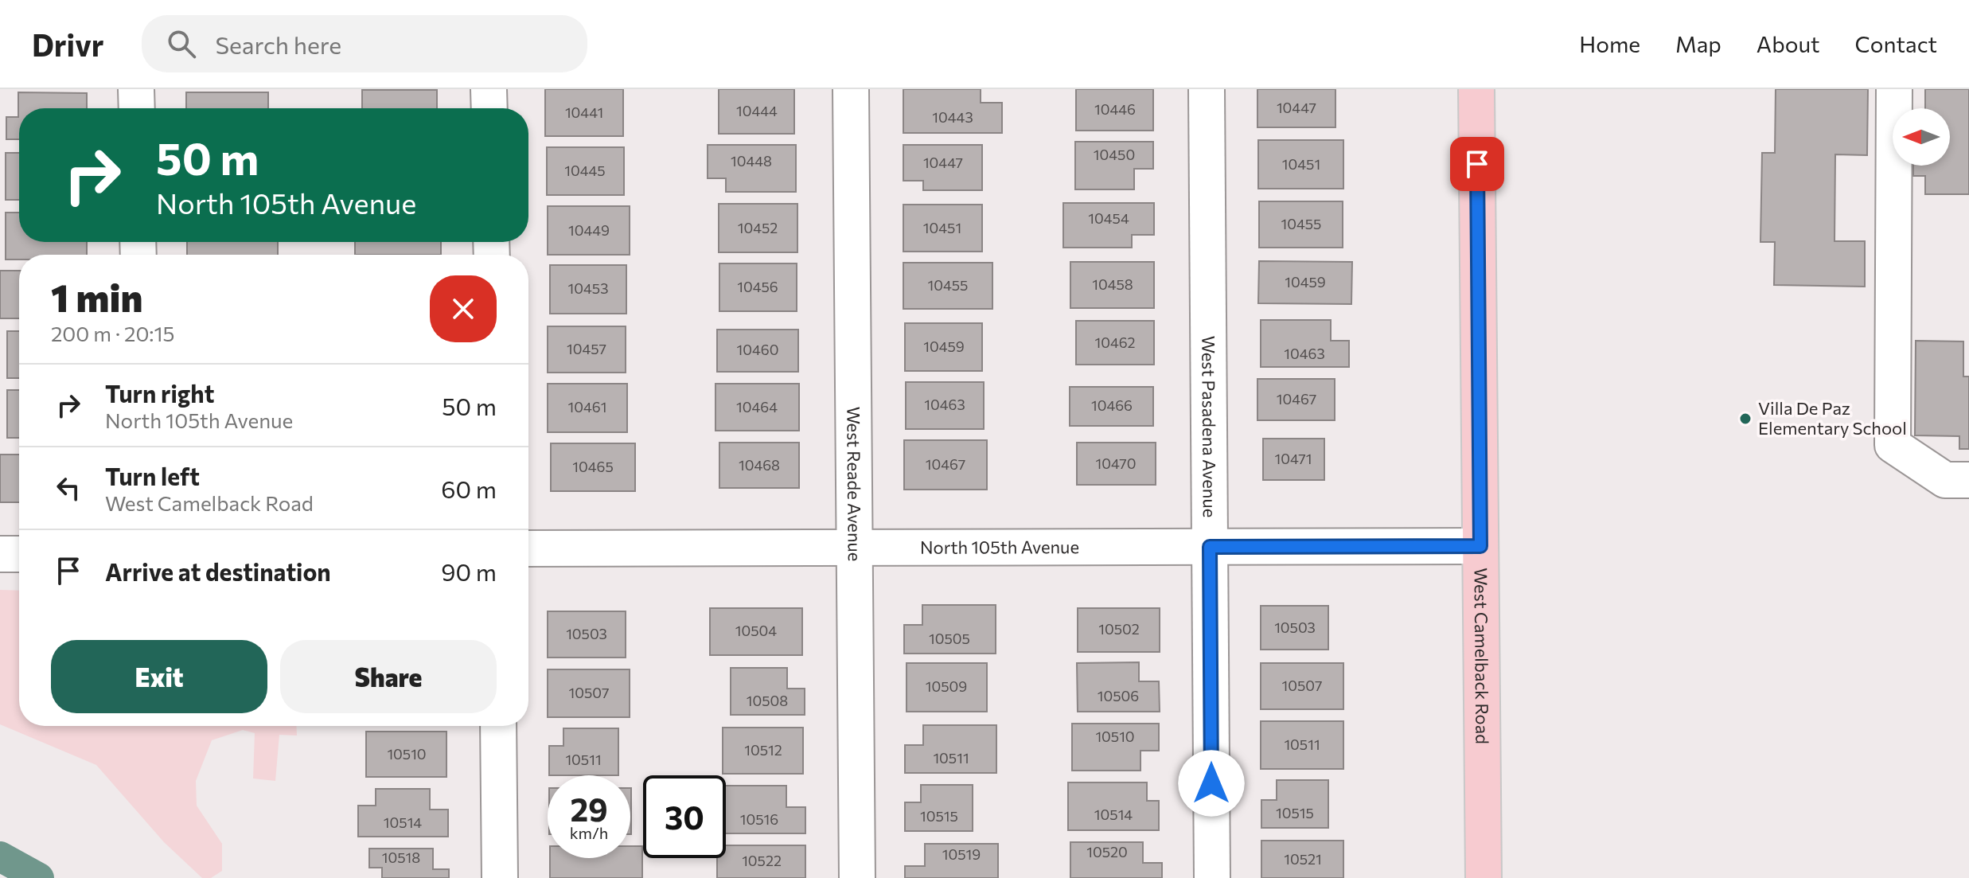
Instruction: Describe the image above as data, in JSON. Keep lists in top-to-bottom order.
{
  "streets": {
    "main road": ["West Camelback Road"],
    "street": ["West Pasadena Avenue", "West Reade Avenue", "North 105th Avenue"]
  },
  "crossings": [
    ["West Pasadena Avenue", "North 105th Avenue"],
    ["West Reade Avenue", "North 105th Avenue"],
    ["North 105th Avenue", "West Camelback Road"]
  ],
  "places": ["Villa De Paz Elementary School"],
  "house_numbers": [
    "10447",
    "10446",
    "10444",
    "10441",
    "10443",
    "10450",
    "10448",
    "10447",
    "10451",
    "10445",
    "10454",
    "10455",
    "10452",
    "10451",
    "10449",
    "10459",
    "10458",
    "10455",
    "10456",
    "10453",
    "10462",
    "10459",
    "10457",
    "10460",
    "10463",
    "10467",
    "10463",
    "10466",
    "10461",
    "10464",
    "10471",
    "10470",
    "10467",
    "10468",
    "10465",
    "10503",
    "10502",
    "10504",
    "10503",
    "10505",
    "10507",
    "10509",
    "10507",
    "10506",
    "10508",
    "10510",
    "10511",
    "10512",
    "10510",
    "10511",
    "10511",
    "10515",
    "10514",
    "10515",
    "10516",
    "10514",
    "10520",
    "10519",
    "10518",
    "10521",
    "10522"
  ],
  "north": "left",
  "page": {
    "header": "Drivr",
    "search": "Search here",
    "nav": [
      "Home",
      "Map",
      "About",
      "Contact"
    ],
    "turn": ["50 m", "North 105th Avenue"],
    "heading": ["1 min", "200 m · 20:15"],
    "list": [
      {
        "name": "Turn right",
        "note": "North 105th Avenue",
        "value": "50 m"
      },
      {
        "name": "Turn left",
        "note": "West Camelback Road",
        "value": "60 m"
      },
      {
        "name": "Arrive at destination",
        "value": "90 m"
      }
    ],
    "buttons": ["Exit", "Share"],
    "speed": "29 km/h",
    "limit": "30"
  }
}
